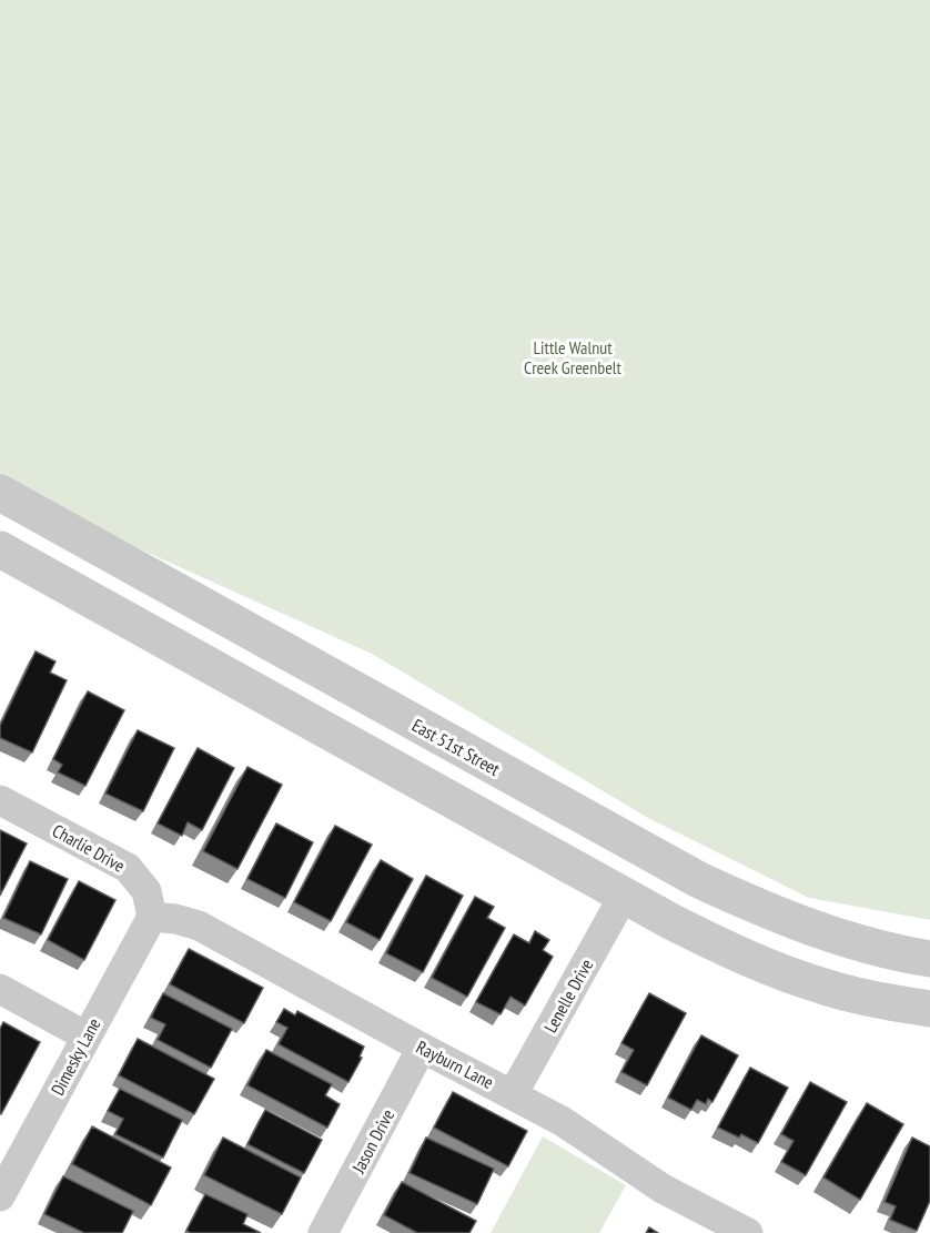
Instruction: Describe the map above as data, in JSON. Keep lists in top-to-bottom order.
{
  "streets": {
    "street": [
      "East 51st Street",
      "Charlie Drive",
      "Lenelle Drive",
      "Dimesky Lane",
      "Rayburn Lane",
      "Jason Drive"
    ]
  },
  "crossings": [
    ["Charlie Drive", "Dimesky Lane"],
    ["Charlie Drive", "Rayburn Lane"],
    ["Lenelle Drive", "Rayburn Lane"],
    ["Dimesky Lane", "Rayburn Lane"],
    ["Rayburn Lane", "Jason Drive"]
  ],
  "parks": ["Little Walnut Creek Greenbelt"]
}
